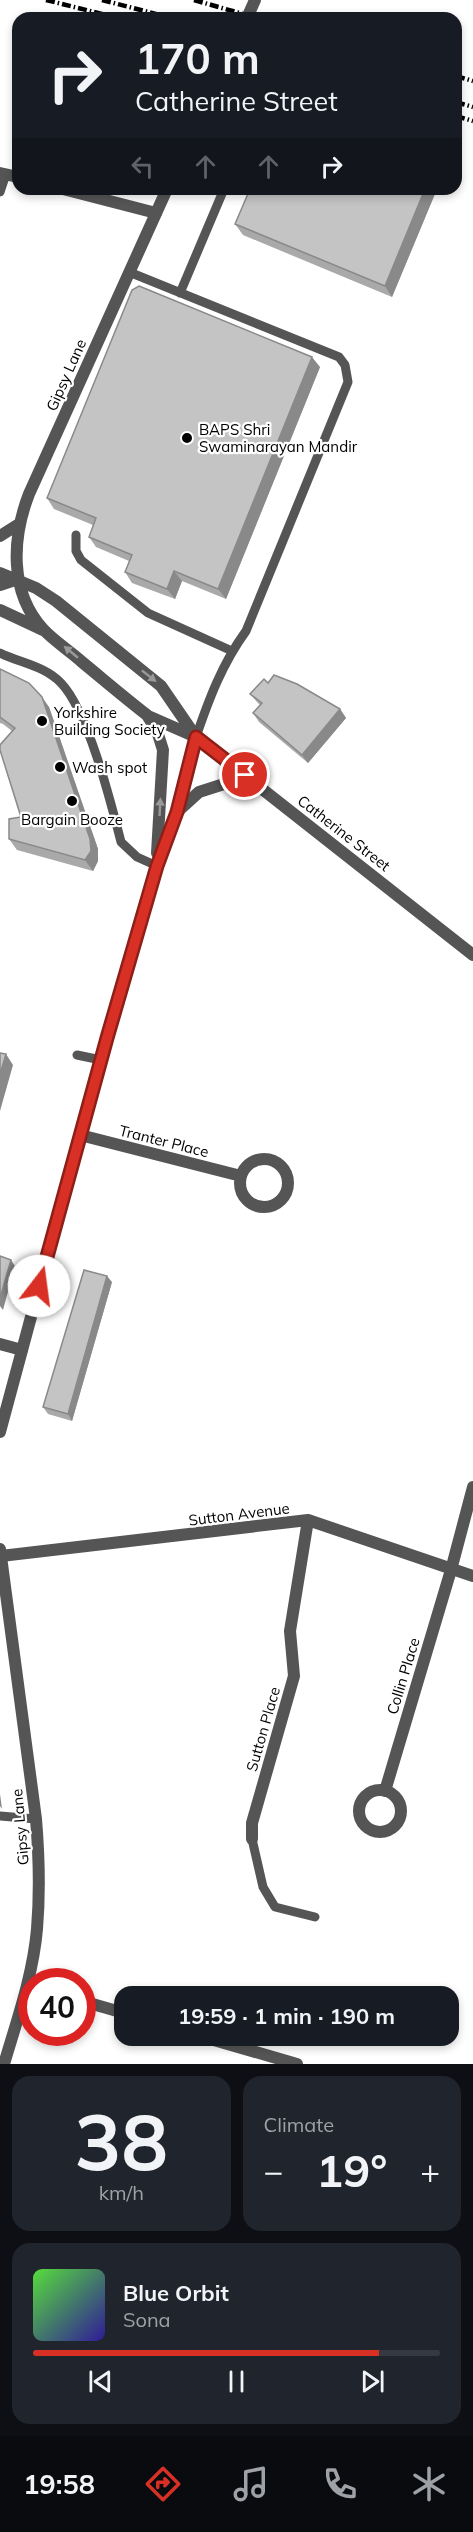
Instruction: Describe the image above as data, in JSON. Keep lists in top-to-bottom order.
{
  "streets": {
    "street": [
      "Gipsy Lane",
      "Catherine Street",
      "Tranter Place",
      "Sutton Avenue",
      "Collin Place",
      "Sutton Place"
    ]
  },
  "crossings": [
    ["Gipsy Lane", "Catherine Street"],
    ["Gipsy Lane", "Tranter Place"],
    ["Gipsy Lane", "Sutton Avenue"],
    ["Sutton Avenue", "Collin Place"],
    ["Sutton Avenue", "Sutton Place"]
  ],
  "places": [
    "BAPS Shri Swaminarayan Mandir",
    "Yorkshire Building Society",
    "Wash spot",
    "Bargain Booze"
  ],
  "page": {
    "turn": ["170 m", "Catherine Street"],
    "limit": "40",
    "trip": "19:59 · 1 min · 190 m",
    "tile": [
      ["38", "km/h"],
      "Climate"
    ],
    "heat": ["−", "19°", "+"],
    "song": ["Blue Orbit", "Sona"],
    "tabs": "19:58"
  }
}
